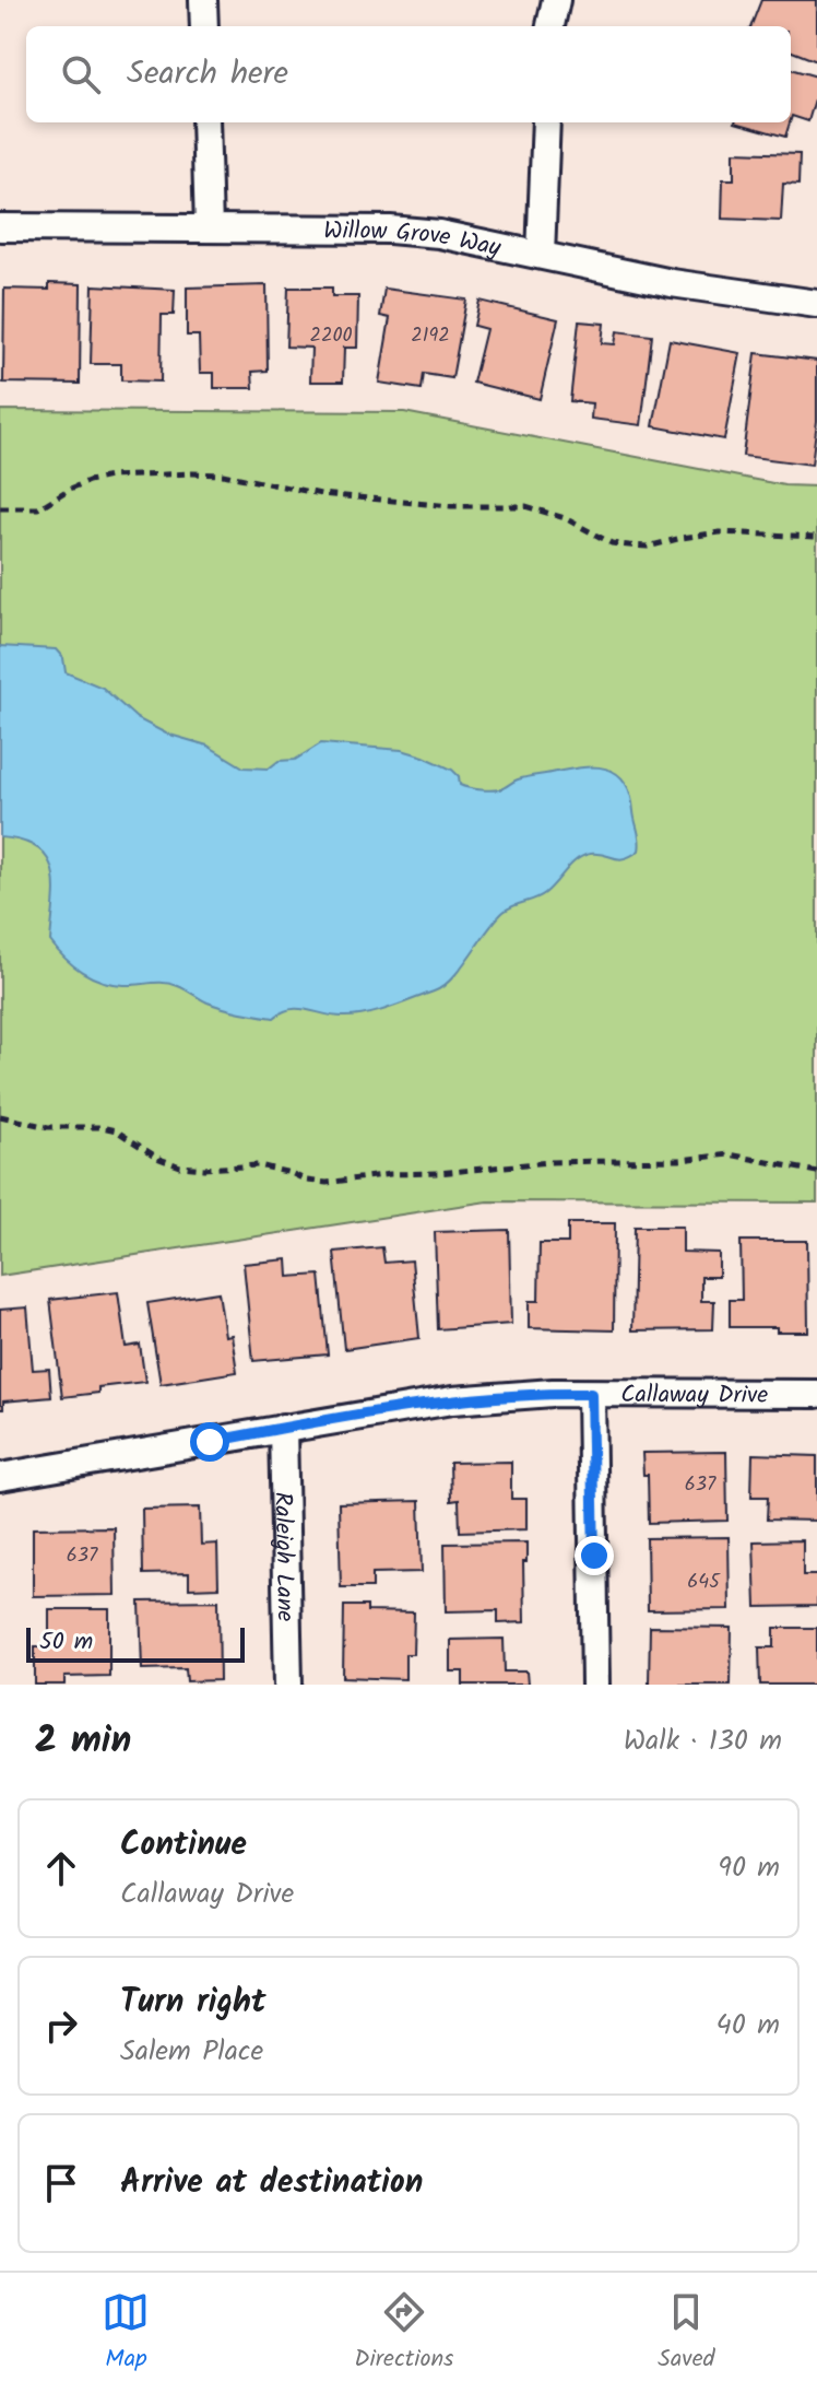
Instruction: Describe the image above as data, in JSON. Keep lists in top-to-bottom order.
{
  "streets": {
    "street": ["Willow Grove Way", "Callaway Drive", "Raleigh Lane"]
  },
  "crossings": [
    ["Callaway Drive", "Raleigh Lane"]
  ],
  "house_numbers": [
    "2200",
    "2192",
    "637",
    "637",
    "645"
  ],
  "scale_bar": "50 m",
  "page": {
    "search": "Search here",
    "scale": "50 m",
    "heading": ["2 min", "Walk · 130 m"],
    "list": [
      ["Continue", "Callaway Drive", "90 m"],
      ["Turn right", "Salem Place", "40 m"],
      "Arrive at destination"
    ],
    "nav": ["Map", "Directions", "Saved"]
  }
}
